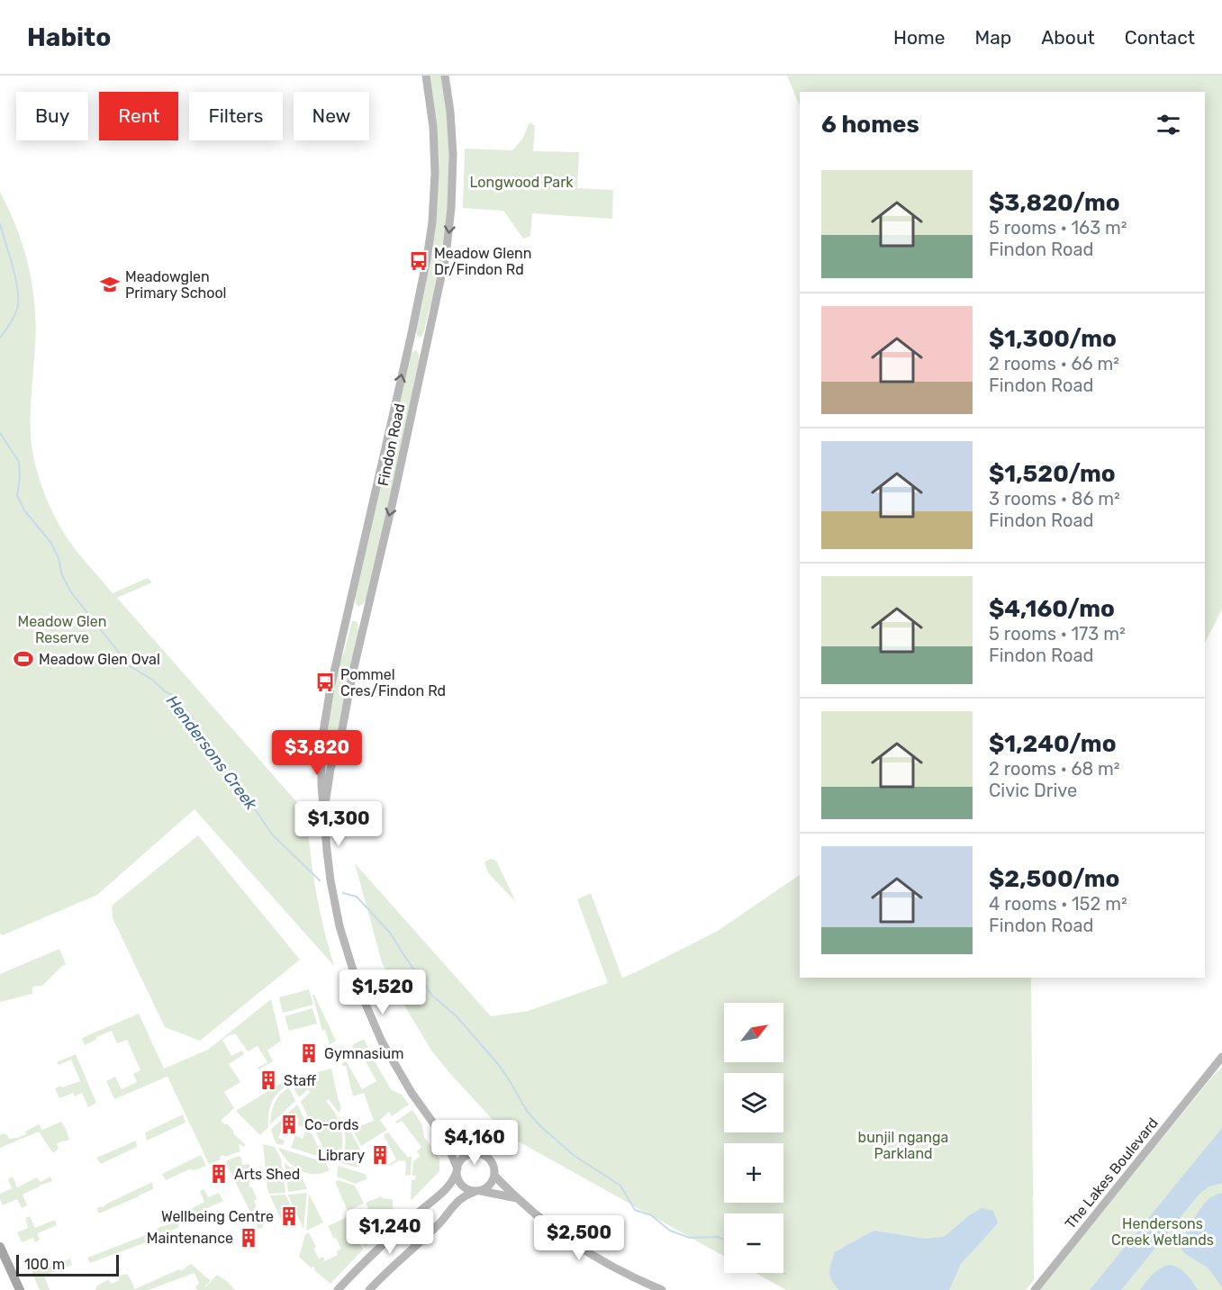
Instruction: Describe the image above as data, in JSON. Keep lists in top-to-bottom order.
{
  "streets": {
    "main road": ["Findon Road", "The Lakes Boulevard"]
  },
  "water": ["Hendersons Creek"],
  "parks": [
    "Longwood Park",
    "Meadow Glen Reserve",
    "bunjil nganga Parkland",
    "Hendersons Creek Wetlands"
  ],
  "places": {
    "bus stop": ["Meadow Glenn Dr/Findon Rd", "Pommel Cres/Findon Rd"],
    "school or university": ["Meadowglen Primary School"],
    "sports": ["Meadow Glen Oval"],
    "building": [
      "Gymnasium",
      "Staff",
      "Co-ords",
      "Library",
      "Arts Shed",
      "Wellbeing Centre",
      "Maintenance"
    ]
  },
  "scale_bar": "100 m",
  "north": "top right",
  "page": {
    "header": "Habito",
    "nav": [
      "Home",
      "Map",
      "About",
      "Contact"
    ],
    "chip": [
      "Buy",
      "Rent",
      "Filters",
      "New"
    ],
    "heading": "6 homes",
    "list": [
      {
        "name": "$3,820/mo",
        "note": "5 rooms · 163 m² · Findon Road"
      },
      {
        "name": "$1,300/mo",
        "note": "2 rooms · 66 m² · Findon Road"
      },
      {
        "name": "$1,520/mo",
        "note": "3 rooms · 86 m² · Findon Road"
      },
      {
        "name": "$4,160/mo",
        "note": "5 rooms · 173 m² · Findon Road"
      },
      {
        "name": "$1,240/mo",
        "note": "2 rooms · 68 m² · Civic Drive"
      },
      {
        "name": "$2,500/mo",
        "note": "4 rooms · 152 m² · Findon Road"
      }
    ],
    "price": [
      "$3,820",
      "$1,300",
      "$1,520",
      "$4,160",
      "$1,240",
      "$2,500"
    ],
    "map_buttons": ["+", "−"],
    "scale": "100 m"
  }
}
